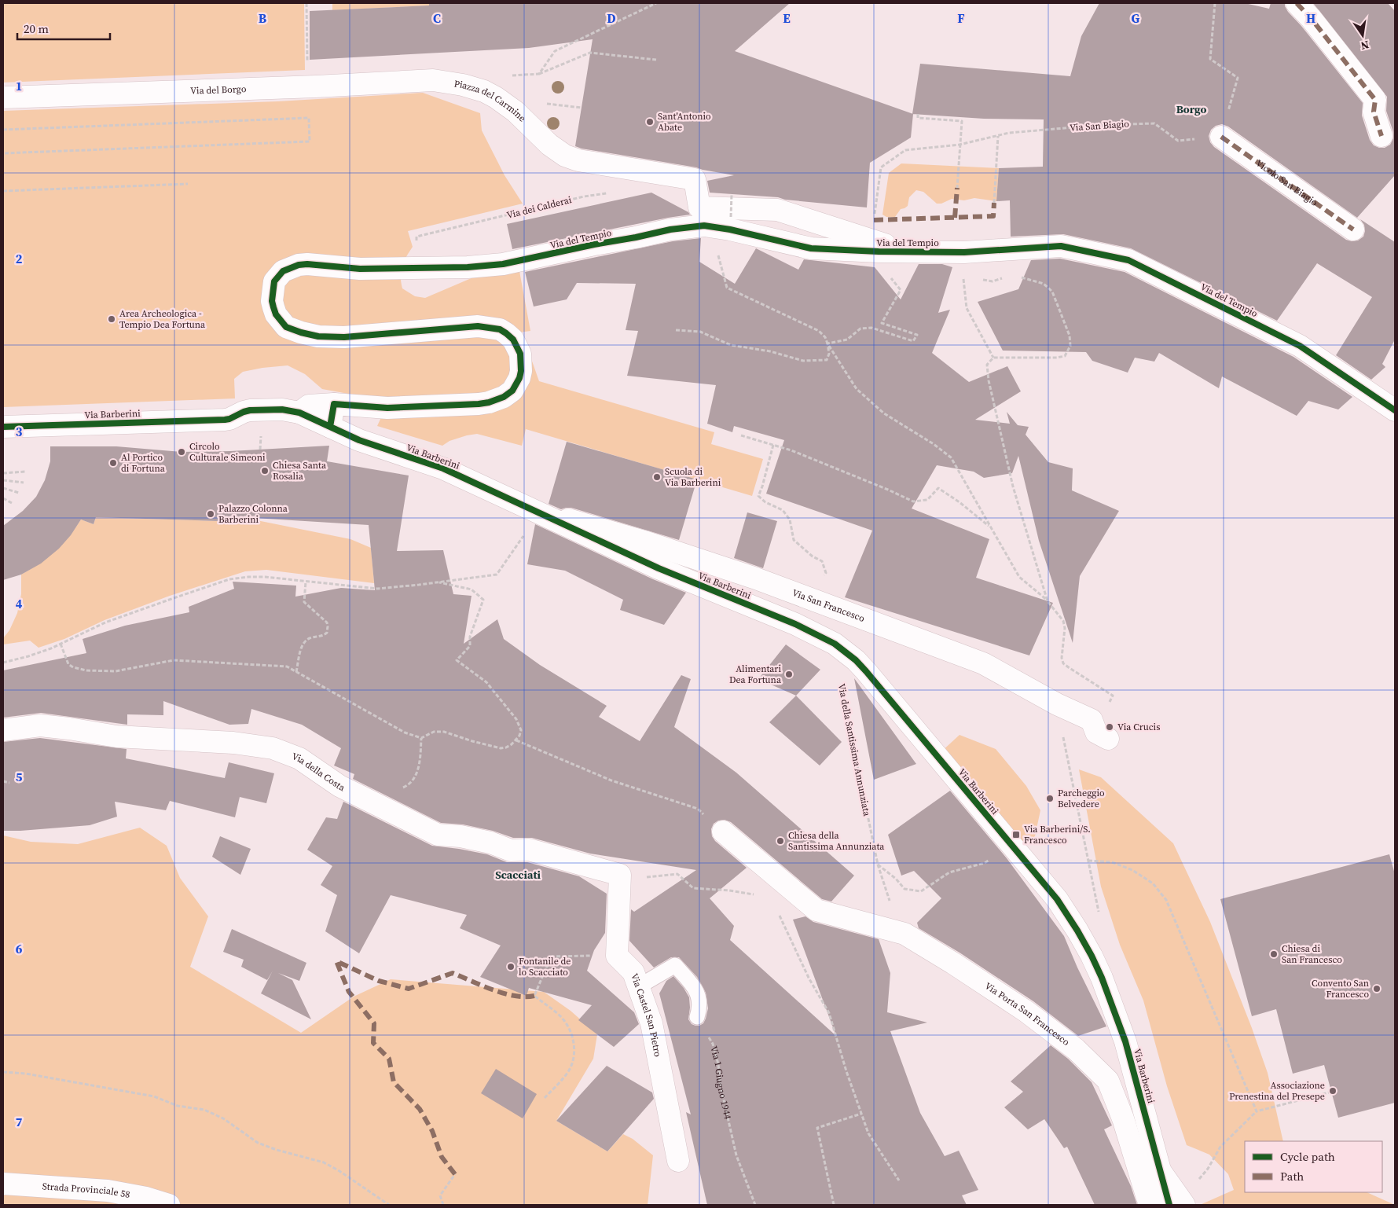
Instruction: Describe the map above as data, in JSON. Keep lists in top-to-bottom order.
{
  "streets": {
    "street": [
      "Via del Borgo",
      "Piazza del Carmine",
      "Vicolo San Biagio",
      "Via del Tempio",
      "Via Barberini",
      "Via San Francesco",
      "Via della Costa",
      "Via Porta San Francesco",
      "Via Castel San Pietro",
      "Strada Provinciale 58"
    ],
    "path": [
      "Via San Biagio",
      "Via dei Calderai",
      "Via della Santissima Annunziata",
      "Via 1 Giugno 1944"
    ]
  },
  "crossings": [
    ["Via del Borgo", "Piazza del Carmine"],
    ["Piazza del Carmine", "Via del Tempio"],
    ["Via San Biagio", "Vicolo San Biagio"],
    ["Via dei Calderai", "Via del Tempio"],
    ["Via del Tempio", "Via Barberini"],
    ["Via Barberini", "Via San Francesco"],
    ["Via della Santissima Annunziata", "Via Porta San Francesco"]
  ],
  "districts": ["Borgo", "Scacciati"],
  "places": {
    "other": [
      "Sant'Antonio Abate",
      "Area Archeologica - Tempio Dea Fortuna",
      "Circolo Culturale Simeoni",
      "Al Portico di Fortuna",
      "Chiesa Santa Rosalia",
      "Scuola di Via Barberini",
      "Palazzo Colonna Barberini",
      "Alimentari Dea Fortuna",
      "Via Crucis",
      "Parcheggio Belvedere",
      "Chiesa della Santissima Annunziata",
      "Chiesa di San Francesco",
      "Fontanile de lo Scacciato",
      "Convento San Francesco",
      "Associazione Prenestina del Presepe"
    ],
    "transit": ["Via Barberini/S. Francesco"]
  },
  "legend": ["Cycle path", "Path"],
  "scale_bar": "20 m",
  "north": "bottom",
  "grid": {
    "columns": [
      "B",
      "C",
      "D",
      "E",
      "F",
      "G",
      "H"
    ],
    "rows": [
      "1",
      "2",
      "3",
      "4",
      "5",
      "6",
      "7"
    ]
  }
}
